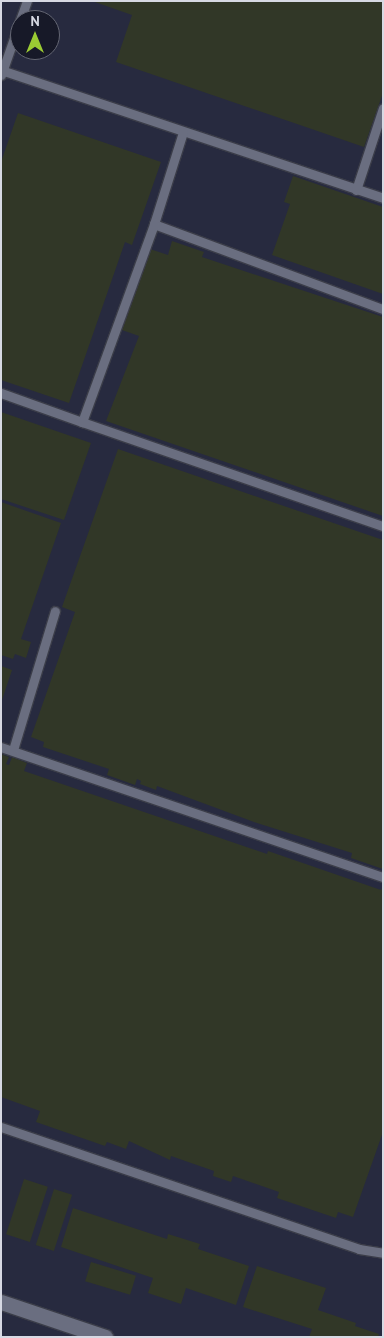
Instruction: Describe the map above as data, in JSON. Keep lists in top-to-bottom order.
{
  "north": "top"
}
